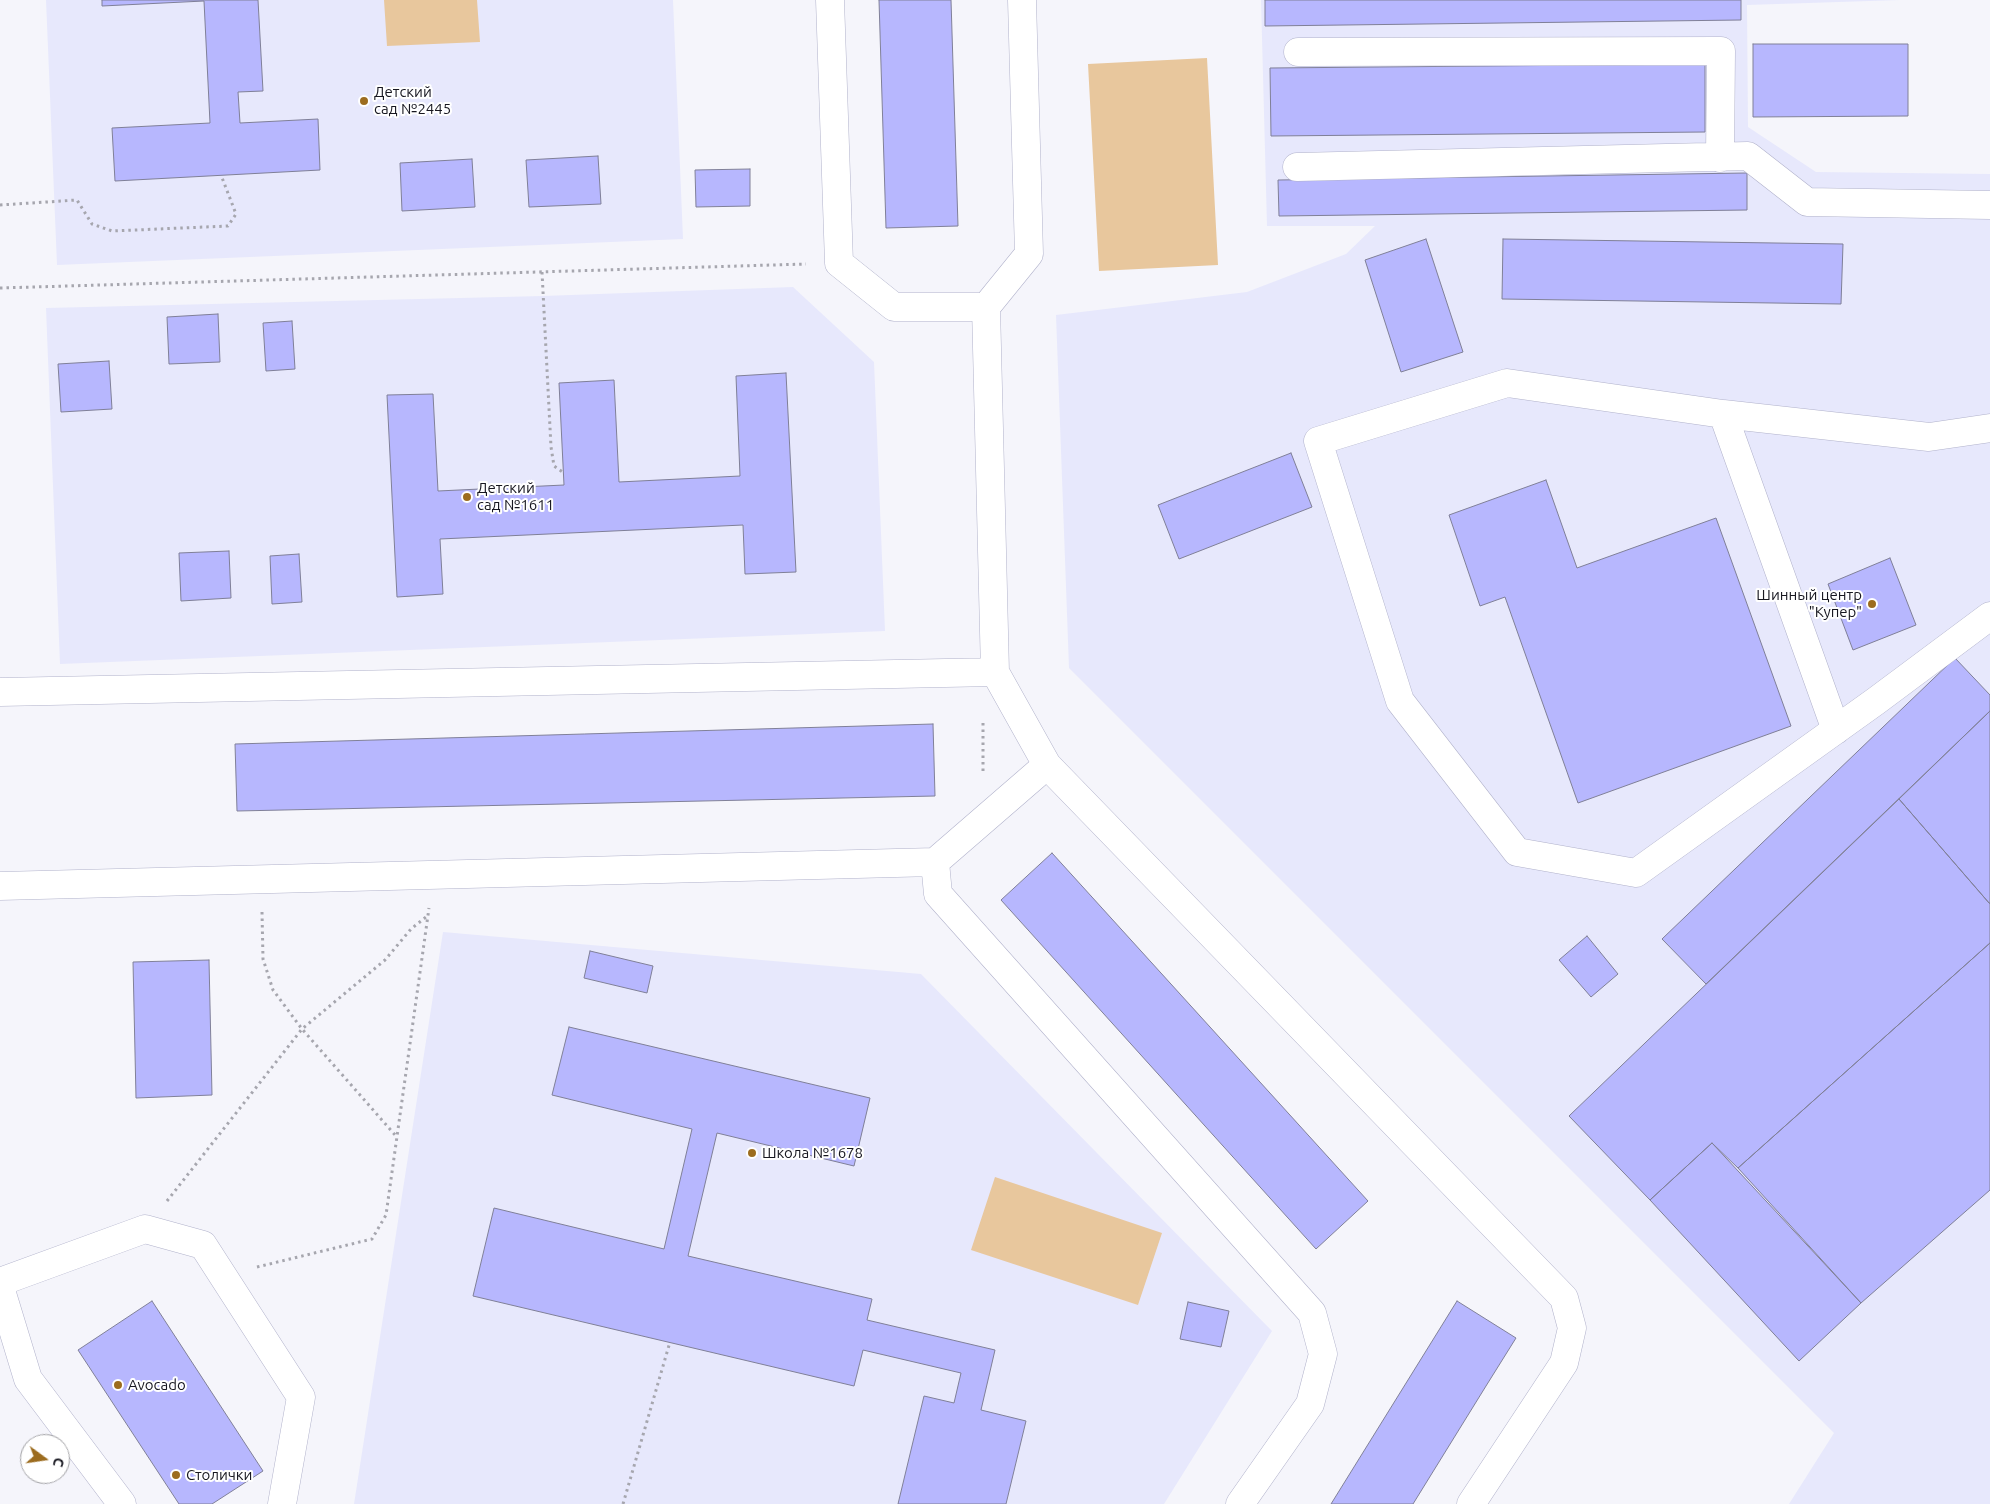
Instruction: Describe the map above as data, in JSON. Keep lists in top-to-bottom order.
{
  "places": [
    "Детский сад №2445",
    "Детский сад №1611",
    "Шинный центр \"Купер\"",
    "Школа №1678",
    "Avocado",
    "Столички"
  ],
  "north": "right"
}
